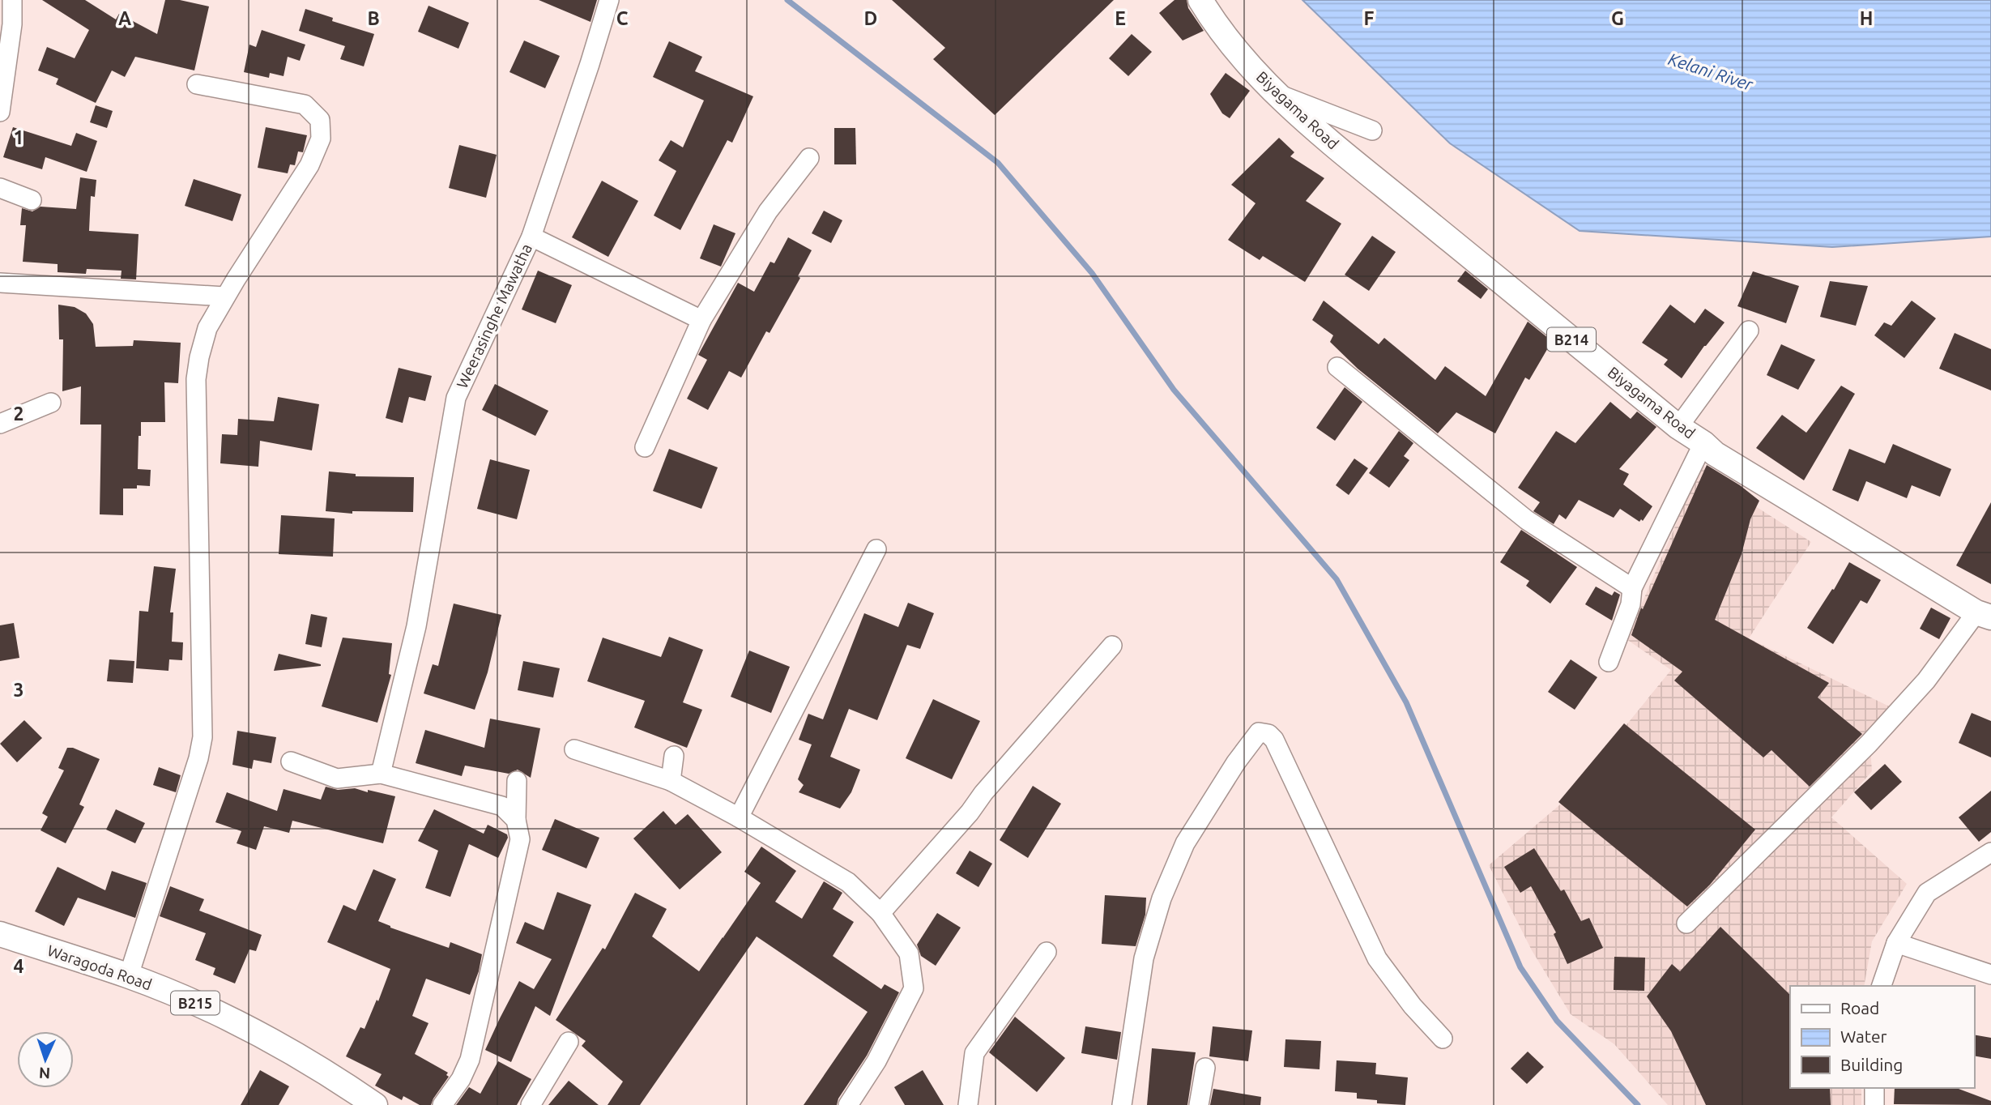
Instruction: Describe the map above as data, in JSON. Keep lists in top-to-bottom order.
{
  "streets": {
    "main road": [
      "Biyagama Road",
      "B214",
      "Waragoda Road",
      "B215"
    ],
    "street": ["Weerasinghe Mawatha"]
  },
  "water": ["Kelani River"],
  "legend": ["Road", "Water", "Building"],
  "north": "bottom",
  "grid": {
    "columns": [
      "A",
      "B",
      "C",
      "D",
      "E",
      "F",
      "G",
      "H"
    ],
    "rows": [
      "1",
      "2",
      "3",
      "4"
    ]
  }
}
